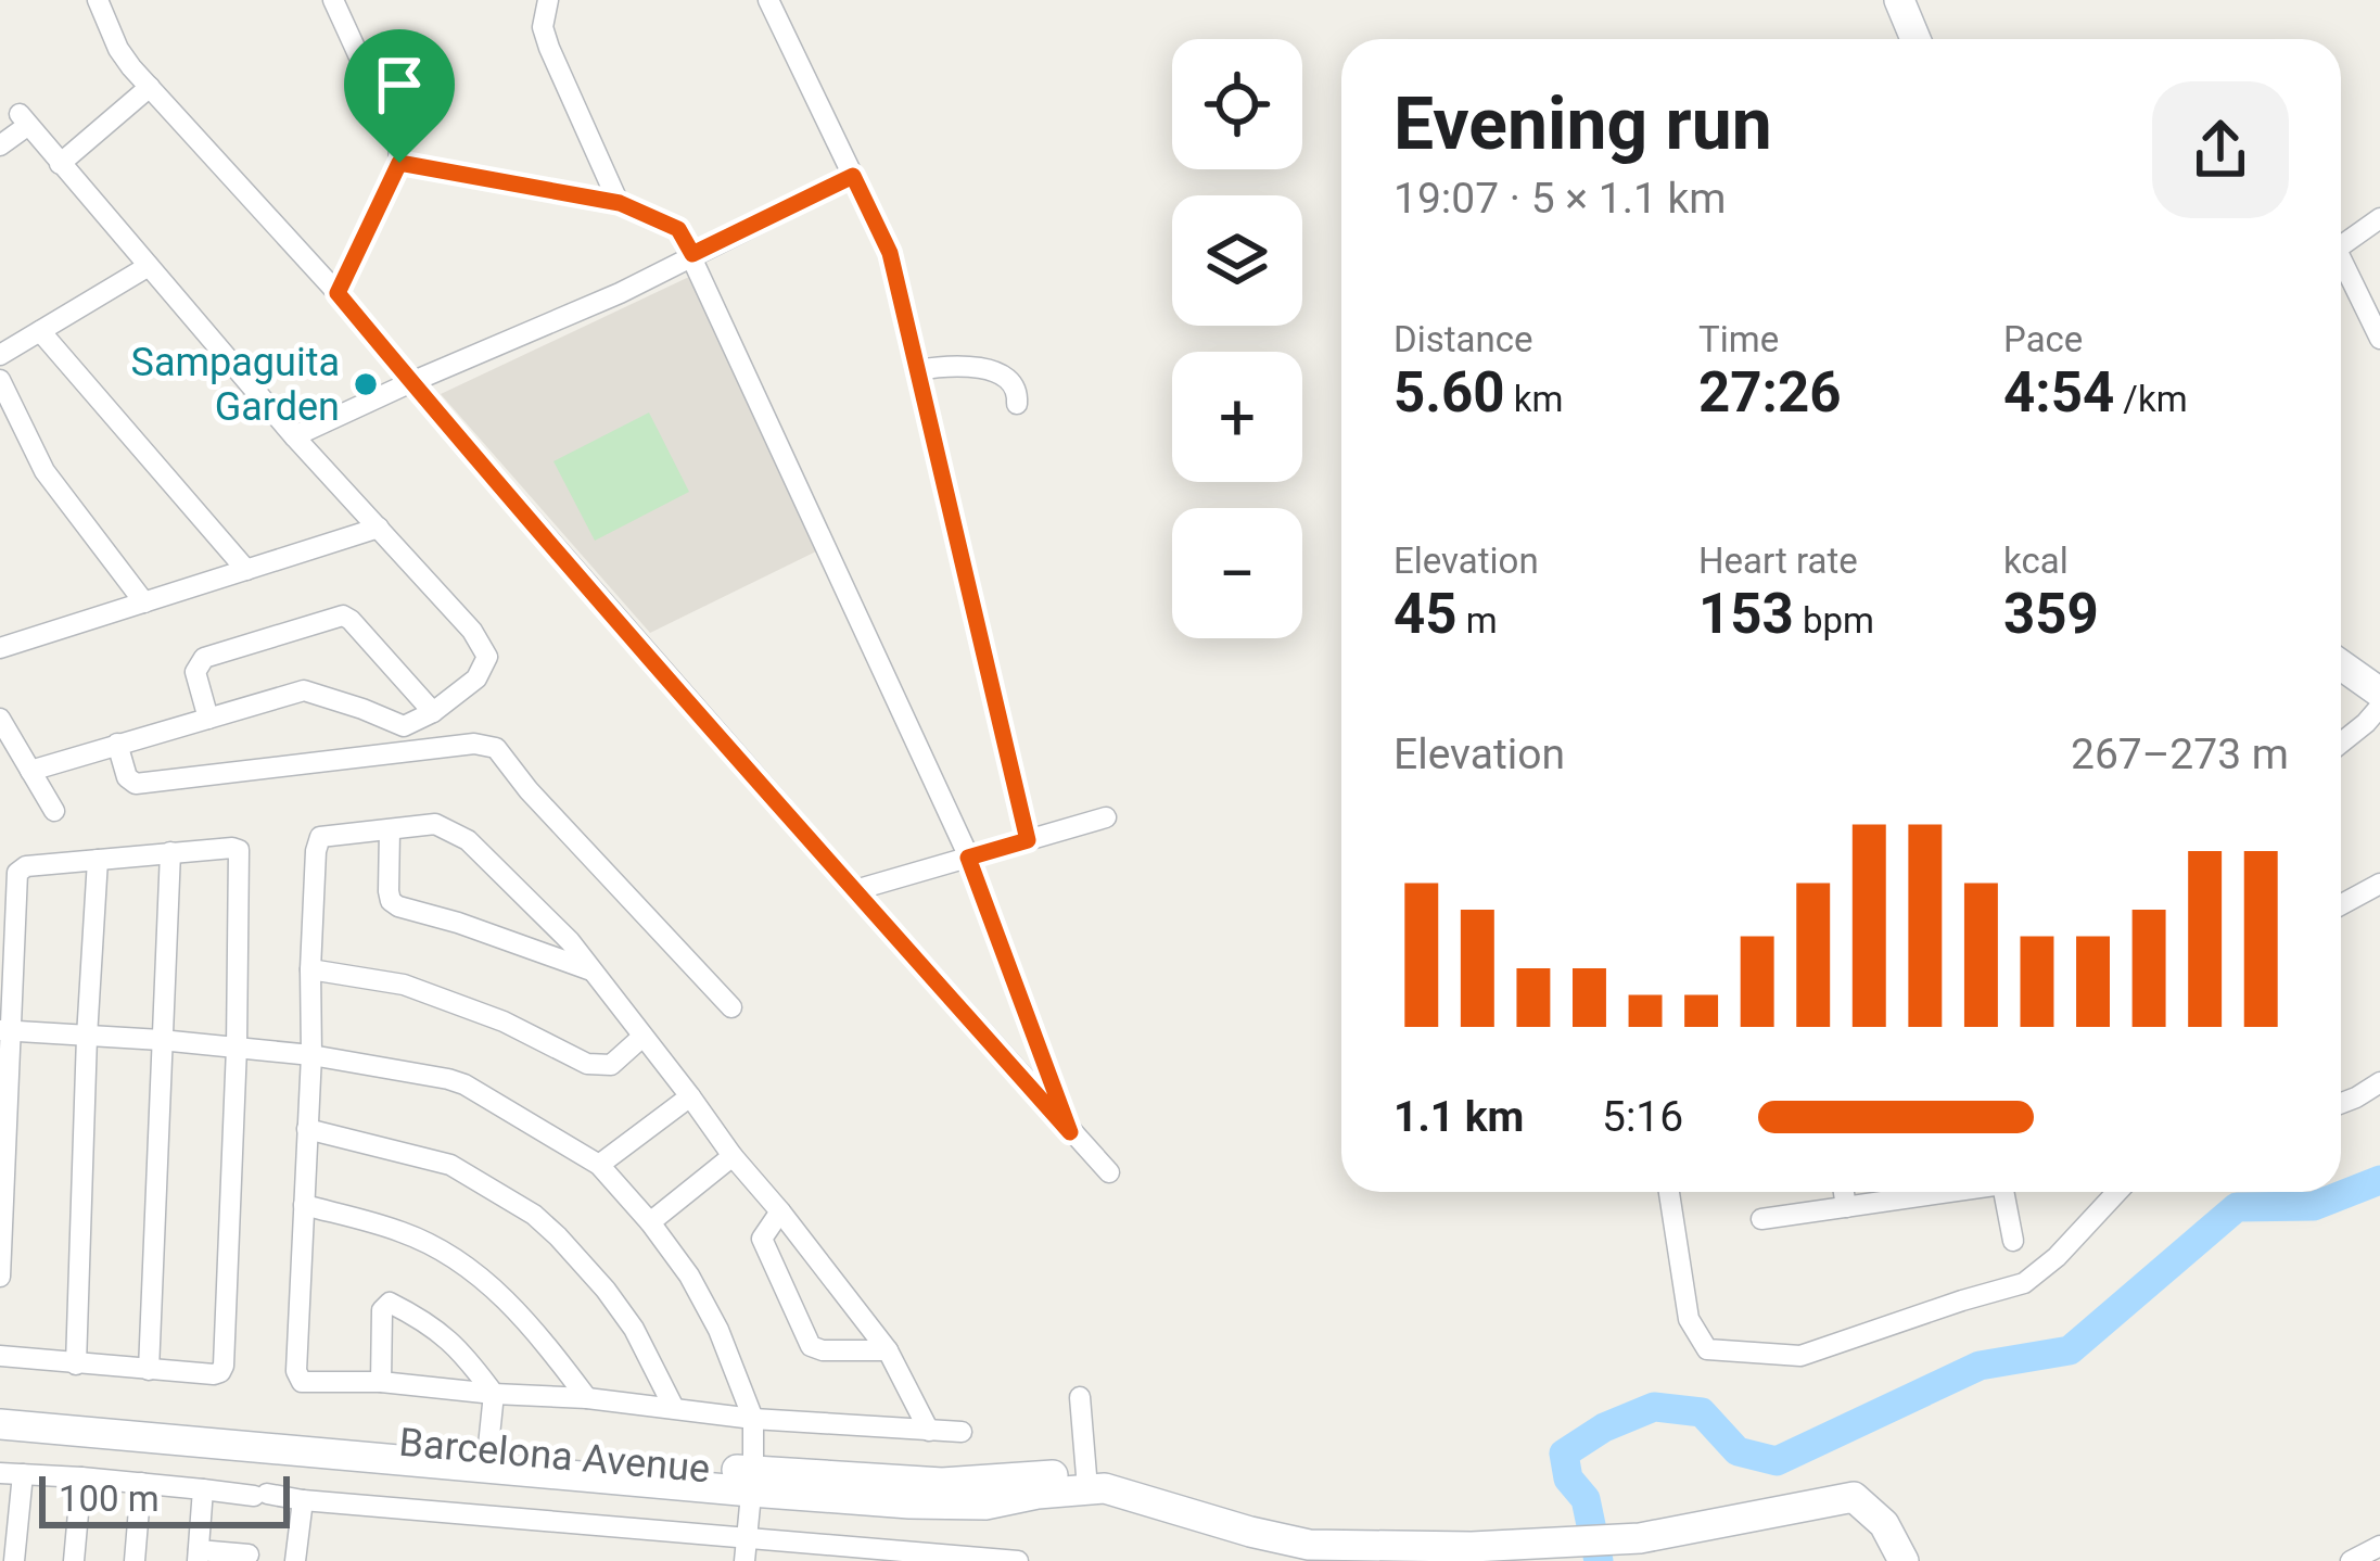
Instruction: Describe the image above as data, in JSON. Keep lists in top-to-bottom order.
{
  "streets": {
    "street": ["Barcelona Avenue"]
  },
  "places": ["Sampaguita Garden"],
  "scale_bar": "100 m",
  "page": {
    "map_buttons": ["+", "−"],
    "heading": ["Evening run", "19:07 · 5 × 1.1 km"],
    "stats": [
      ["Distance", "5.60 km"],
      ["Time", "27:26"],
      ["Pace", "4:54 /km"],
      ["Elevation", "45 m"],
      ["Heart rate", "153 bpm"],
      ["kcal", "359"]
    ],
    "chart": ["Elevation", "267–273 m"],
    "list": [
      {
        "name": "1.1 km",
        "note": "5:16"
      }
    ],
    "scale": "100 m"
  }
}
